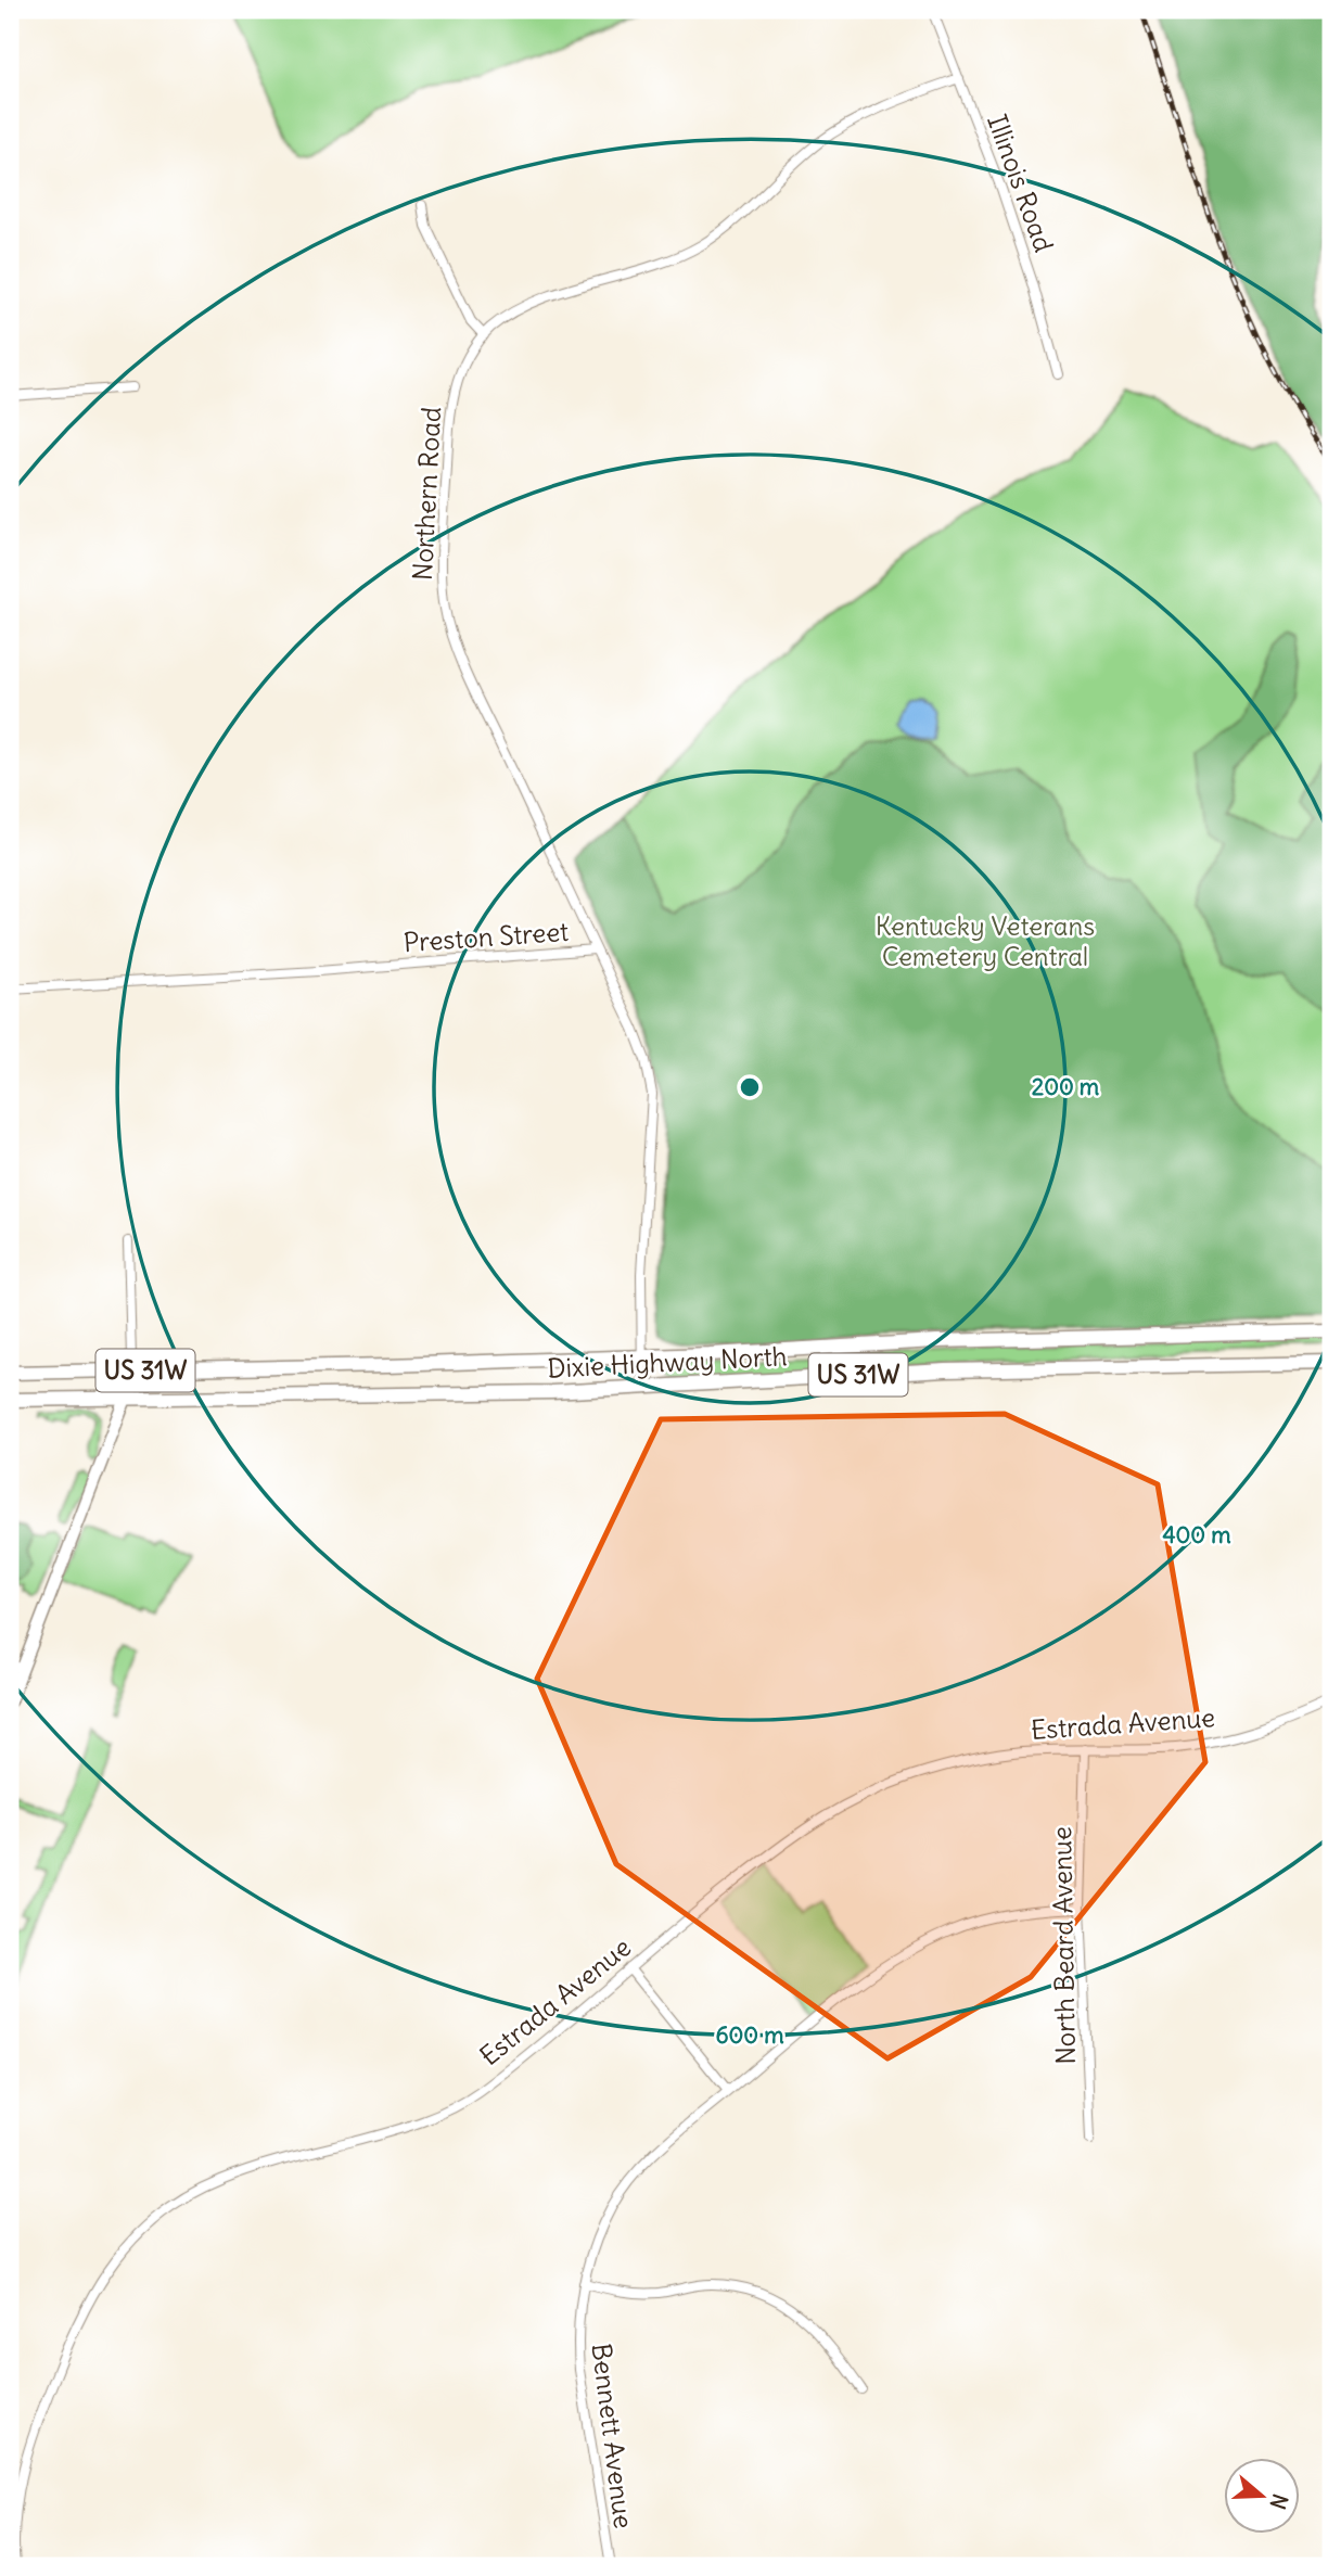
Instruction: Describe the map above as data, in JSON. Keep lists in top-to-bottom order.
{
  "streets": {
    "highway": ["Dixie Highway North", "US 31W"],
    "street": [
      "Illinois Road",
      "Northern Road",
      "Preston Street",
      "Estrada Avenue",
      "North Beard Avenue",
      "Bennett Avenue"
    ]
  },
  "crossings": [
    ["Illinois Road", "Northern Road"],
    ["Northern Road", "Preston Street"],
    ["Preston Street", "Dixie Highway North"],
    ["Dixie Highway North", "US 31W"],
    ["Estrada Avenue", "North Beard Avenue"],
    ["North Beard Avenue", "Bennett Avenue"]
  ],
  "parks": ["Kentucky Veterans Cemetery Central"],
  "north": "right",
  "rings": ["200 m", "400 m", "600 m"]
}
